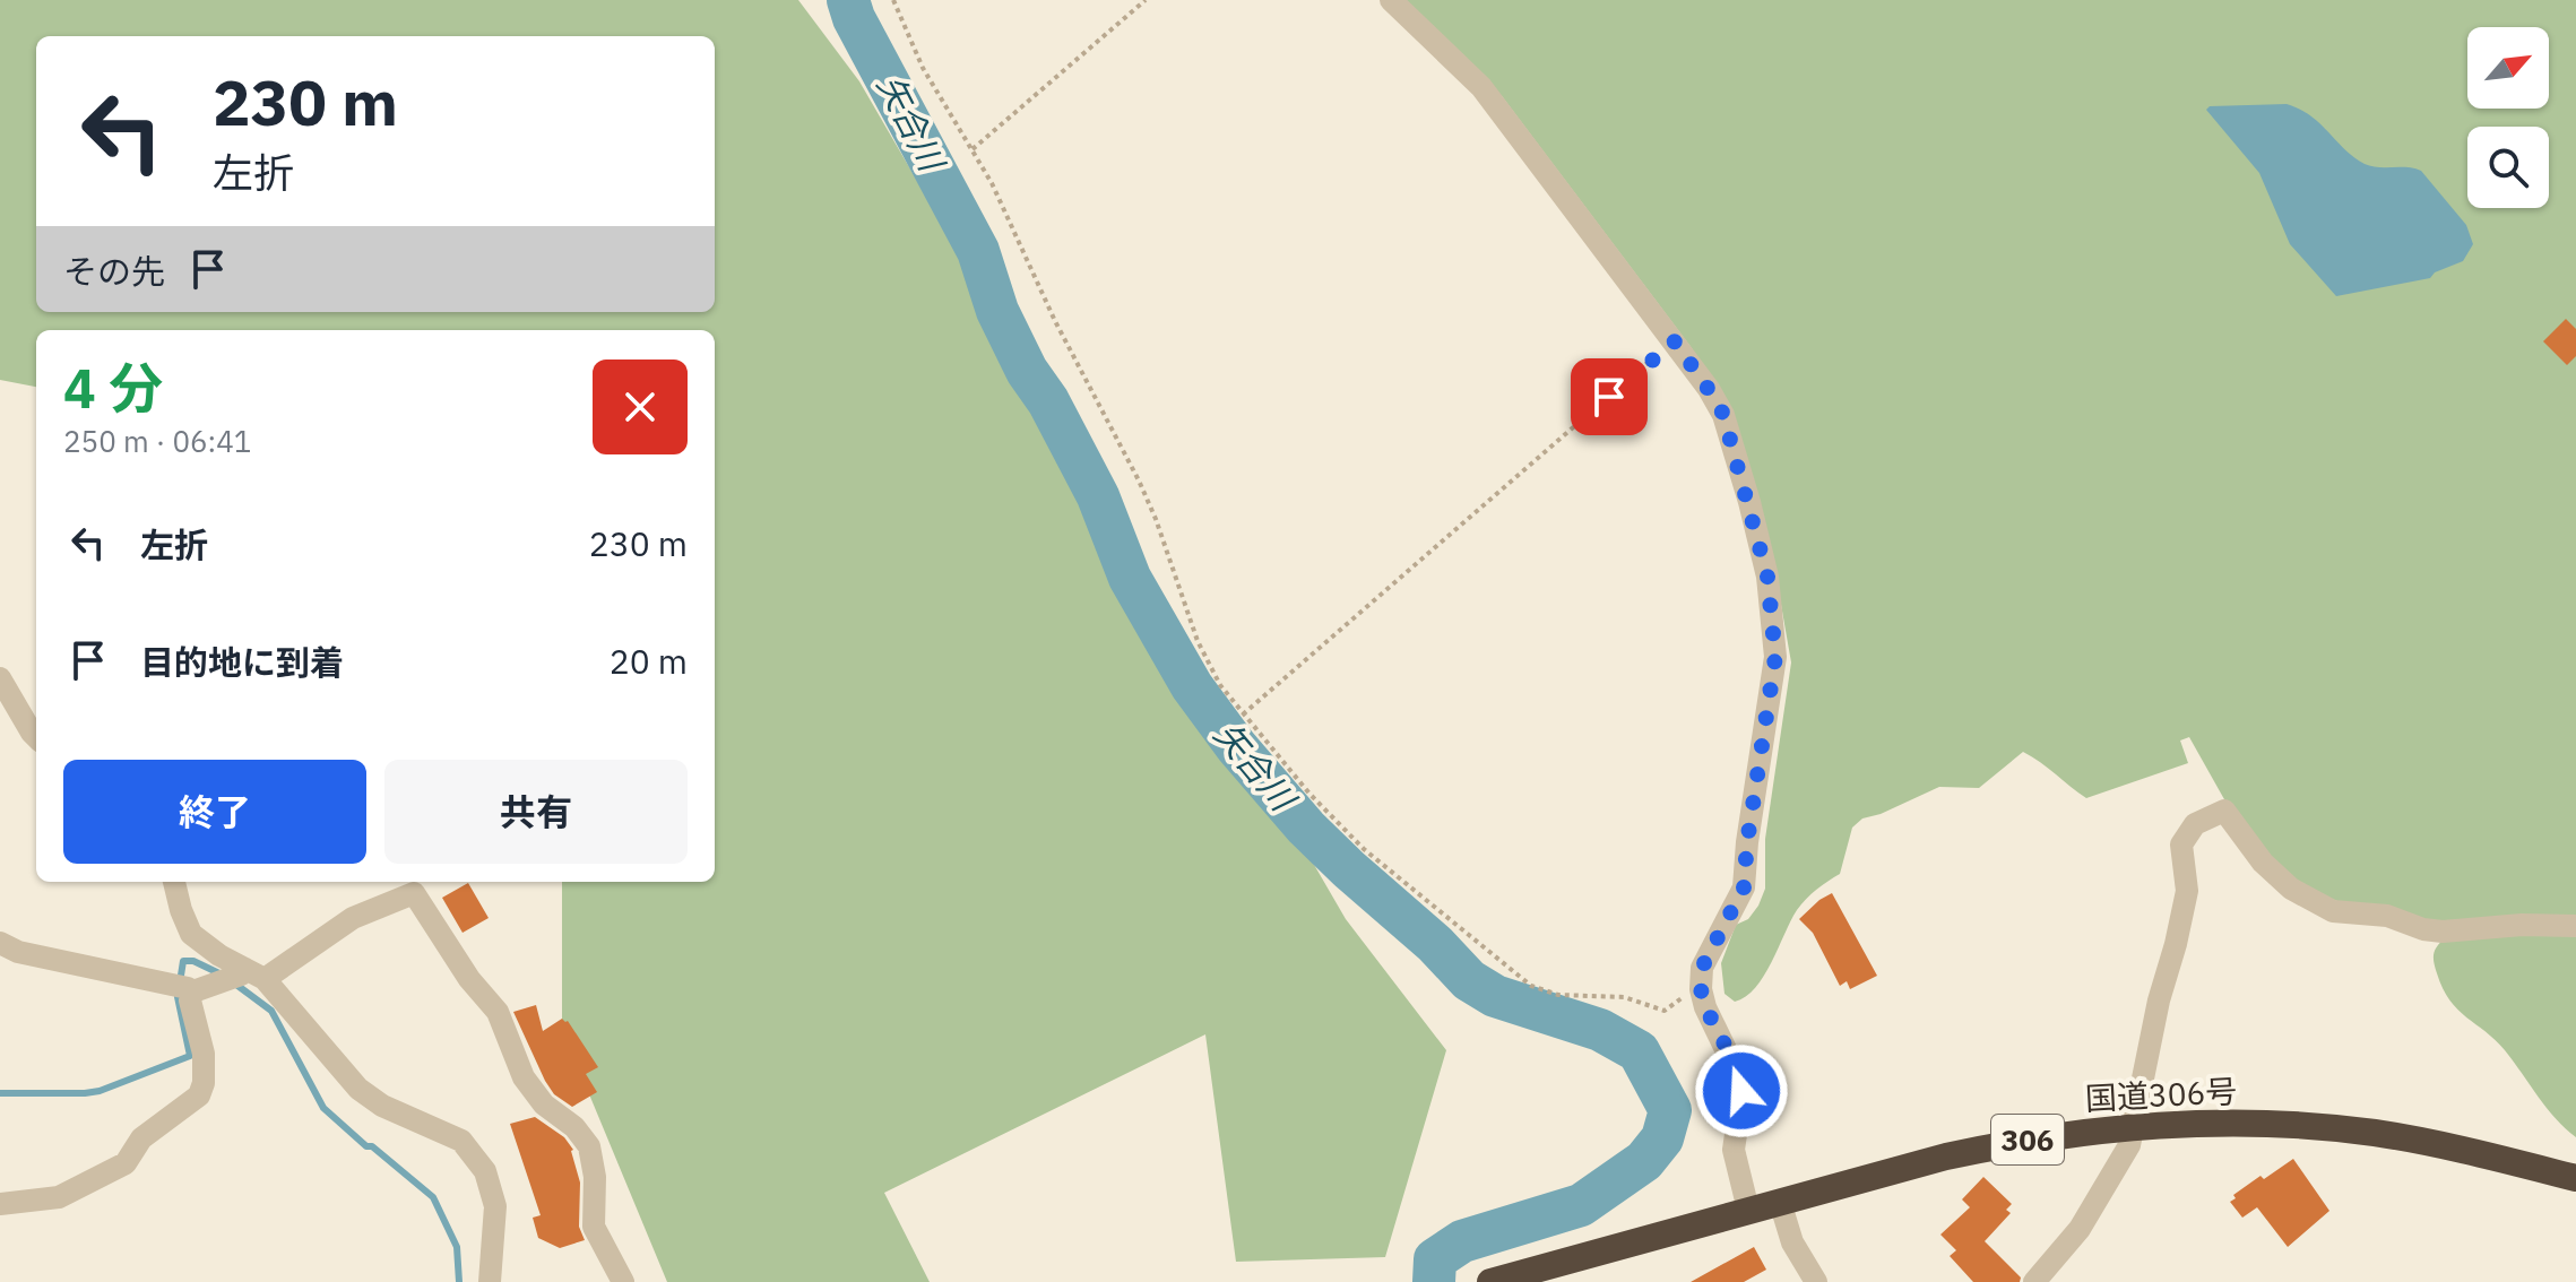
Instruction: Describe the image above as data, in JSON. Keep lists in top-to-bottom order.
{
  "streets": {
    "highway": ["国道306号", "306"]
  },
  "water": ["矢合川"],
  "north": "top right",
  "page": {
    "turn": ["230 m", "左折"],
    "then": "その先",
    "heading": ["4 分", "250 m · 06:41"],
    "list": [
      {
        "name": "左折",
        "value": "230 m"
      },
      {
        "name": "目的地に到着",
        "value": "20 m"
      }
    ],
    "buttons": ["終了", "共有"]
  }
}
